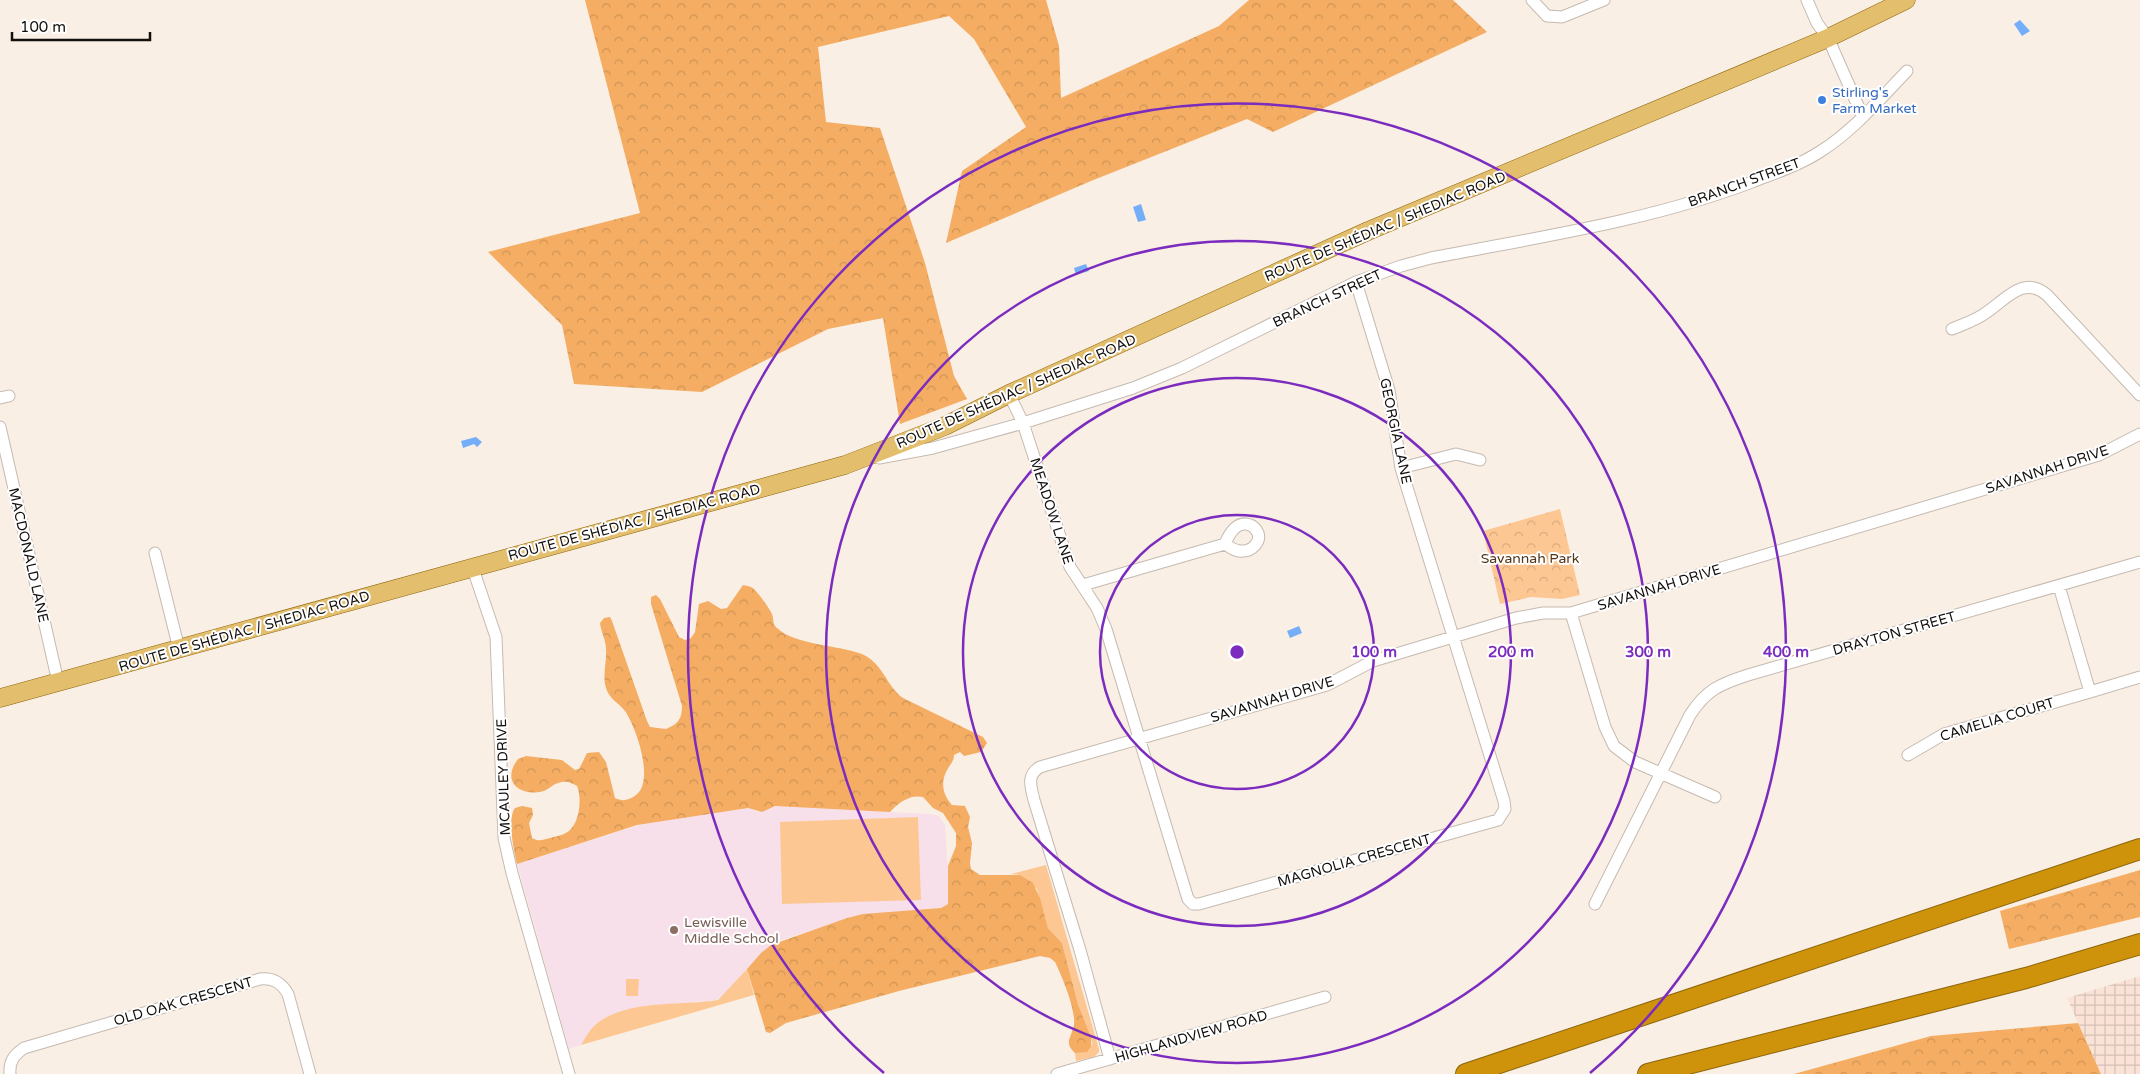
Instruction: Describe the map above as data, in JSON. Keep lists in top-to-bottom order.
{
  "streets": {
    "main road": ["ROUTE DE SHÉDIAC / SHEDIAC ROAD"],
    "street": [
      "BRANCH STREET",
      "GEORGIA LANE",
      "SAVANNAH DRIVE",
      "MEADOW LANE",
      "MACDONALD LANE",
      "DRAYTON STREET",
      "CAMELIA COURT",
      "MCAULEY DRIVE",
      "MAGNOLIA CRESCENT",
      "OLD OAK CRESCENT",
      "HIGHLANDVIEW ROAD"
    ]
  },
  "crossings": [
    ["BRANCH STREET", "ROUTE DE SHÉDIAC / SHEDIAC ROAD"],
    ["BRANCH STREET", "GEORGIA LANE"],
    ["BRANCH STREET", "MEADOW LANE"],
    ["ROUTE DE SHÉDIAC / SHEDIAC ROAD", "MEADOW LANE"],
    ["ROUTE DE SHÉDIAC / SHEDIAC ROAD", "MACDONALD LANE"],
    ["ROUTE DE SHÉDIAC / SHEDIAC ROAD", "MCAULEY DRIVE"],
    ["GEORGIA LANE", "SAVANNAH DRIVE"],
    ["GEORGIA LANE", "MAGNOLIA CRESCENT"],
    ["SAVANNAH DRIVE", "MEADOW LANE"],
    ["SAVANNAH DRIVE", "MAGNOLIA CRESCENT"],
    ["SAVANNAH DRIVE", "HIGHLANDVIEW ROAD"],
    ["MEADOW LANE", "MAGNOLIA CRESCENT"]
  ],
  "parks": ["Savannah Park"],
  "places": ["Stirling's Farm Market", "Lewisville Middle School"],
  "scale_bar": "100 m",
  "rings": [
    "100 m",
    "200 m",
    "300 m",
    "400 m"
  ]
}
